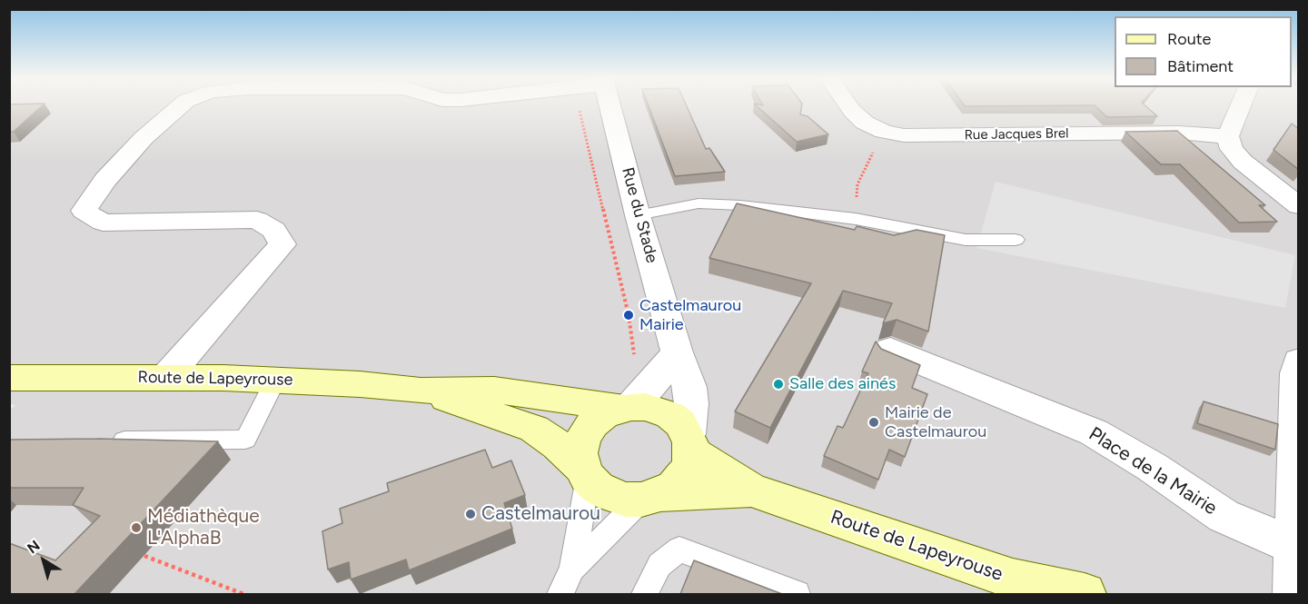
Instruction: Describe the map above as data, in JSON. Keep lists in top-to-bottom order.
{
  "streets": {
    "street": [
      "Rue Jacques Brel",
      "Rue du Stade",
      "Route de Lapeyrouse",
      "Place de la Mairie"
    ]
  },
  "crossings": [
    ["Rue du Stade", "Route de Lapeyrouse"]
  ],
  "places": [
    "Castelmaurou Mairie",
    "Salle des ainés",
    "Mairie de Castelmaurou",
    "Castelmaurou",
    "Médiathèque L'AlphaB"
  ],
  "legend": ["Route", "Bâtiment"],
  "north": "top left"
}
